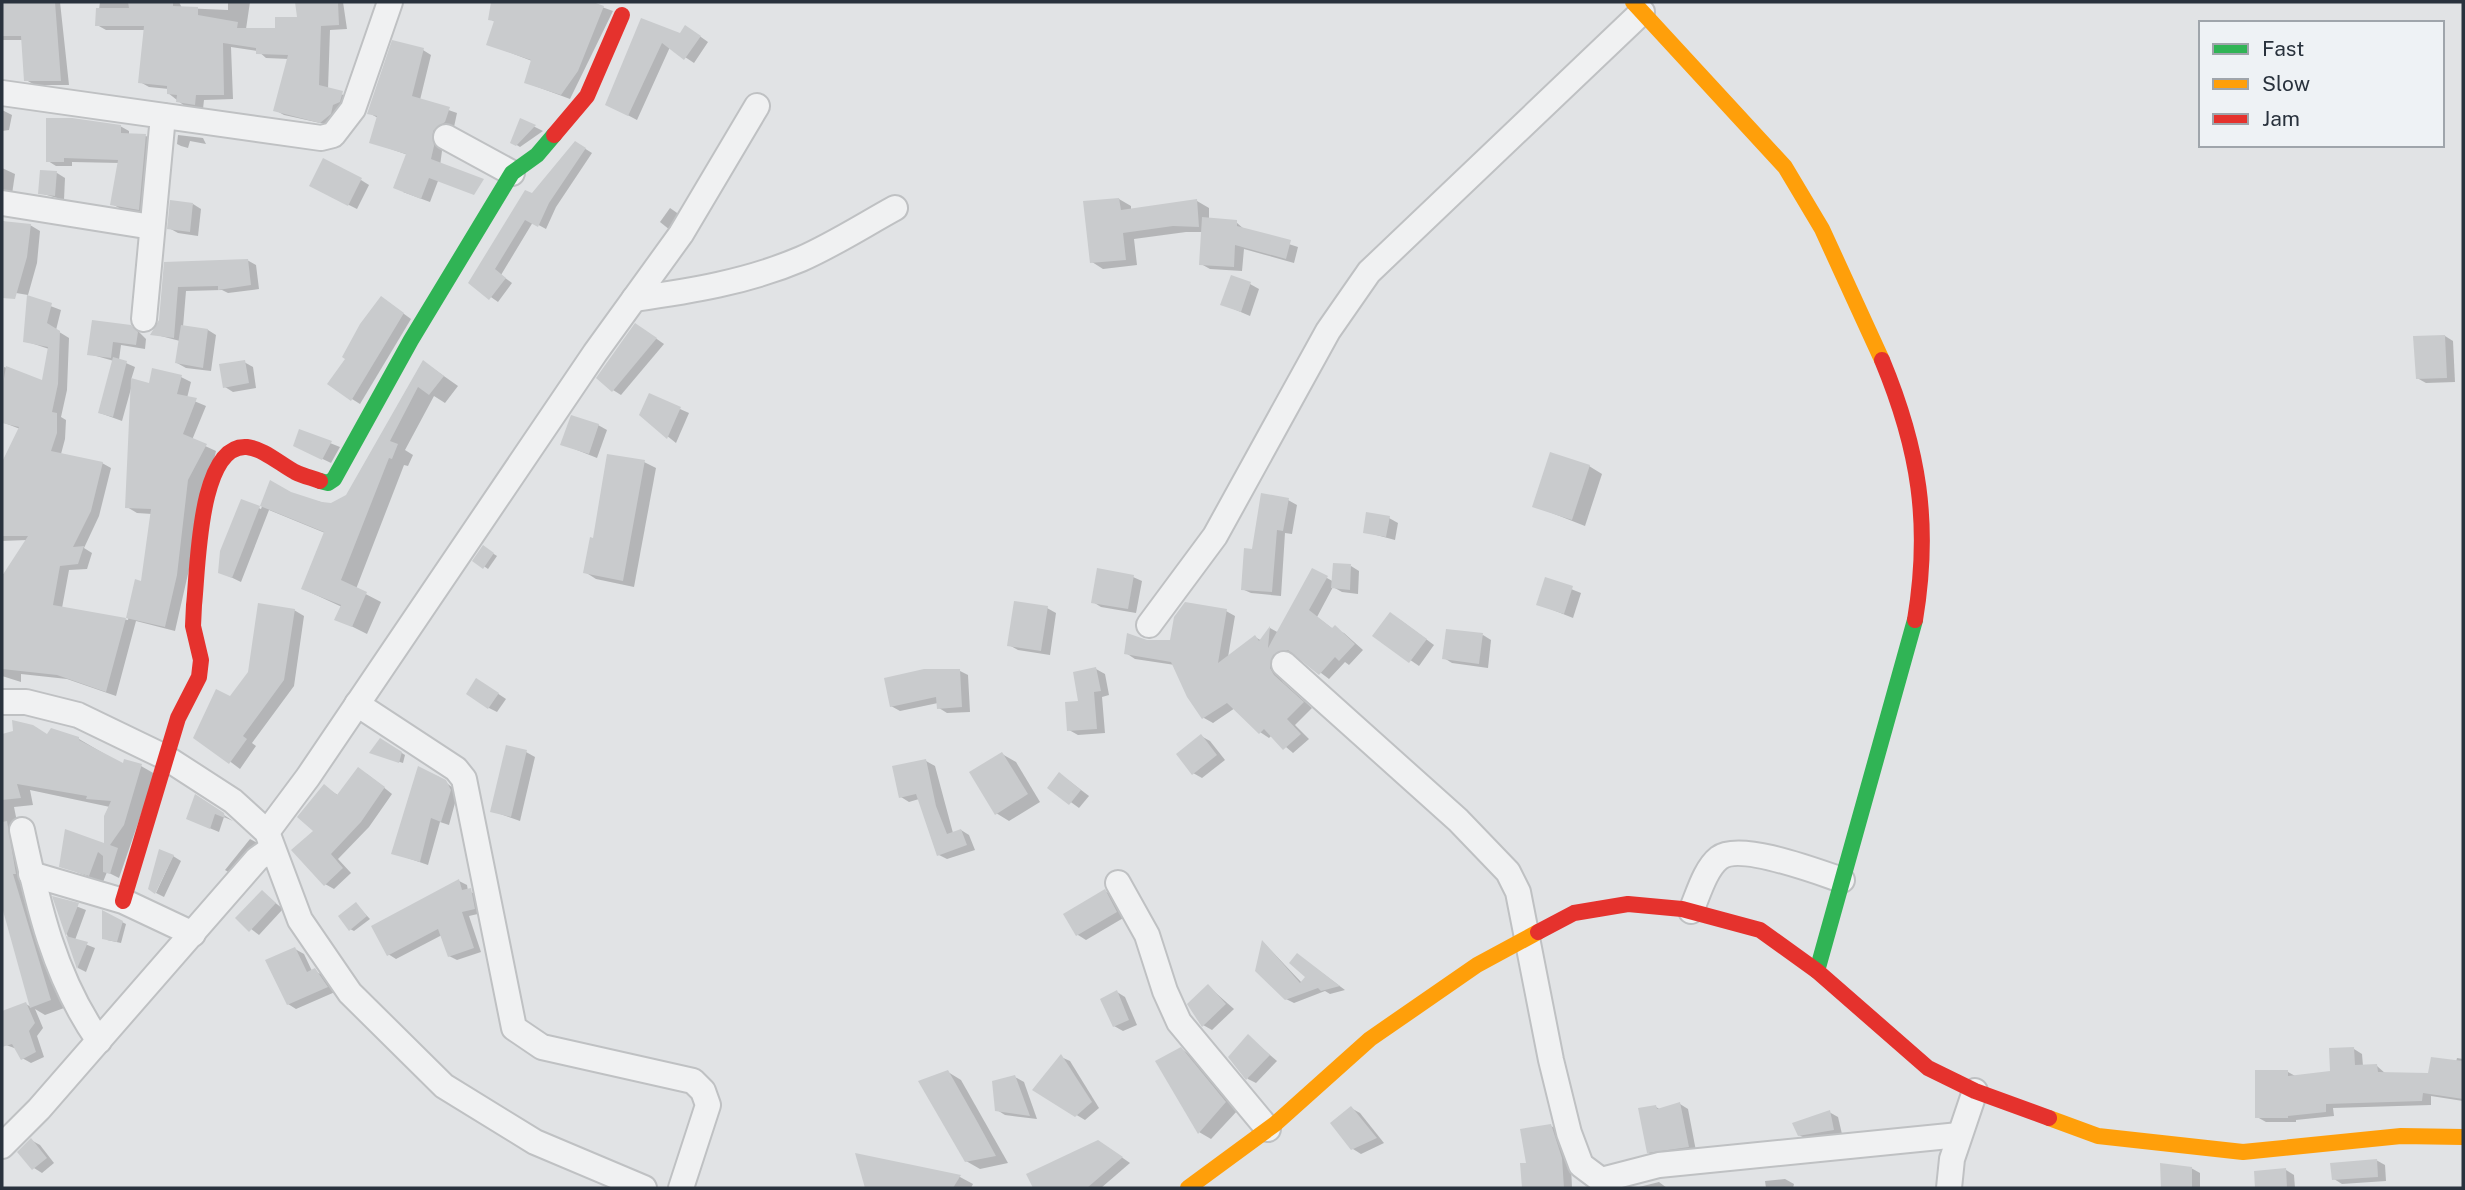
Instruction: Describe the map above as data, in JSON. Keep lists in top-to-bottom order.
{
  "legend": ["Fast", "Slow", "Jam"]
}
